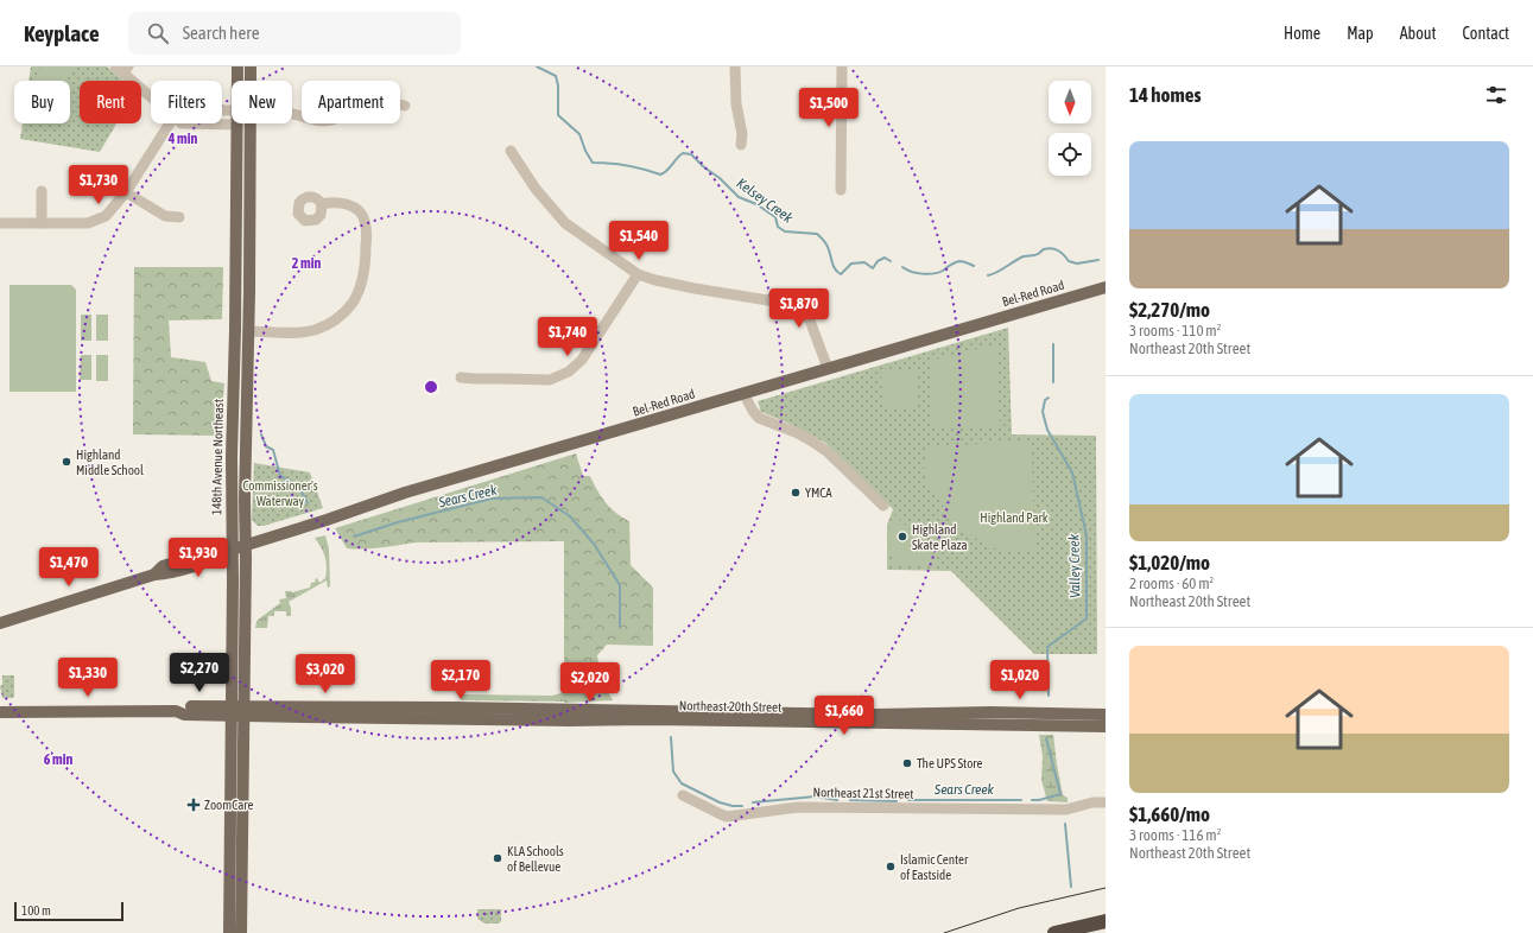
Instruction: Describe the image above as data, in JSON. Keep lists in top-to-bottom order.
{
  "streets": {
    "main road": ["Bel-Red Road", "148th Avenue Northeast", "Northeast 20th Street"],
    "street": ["Northeast 21st Street"]
  },
  "crossings": [
    ["Bel-Red Road", "148th Avenue Northeast"],
    ["148th Avenue Northeast", "Northeast 20th Street"]
  ],
  "water": ["Kelsey Creek", "Sears Creek", "Valley Creek"],
  "parks": ["Commissioner's Waterway", "Highland Park"],
  "places": {
    "other": [
      "Highland Middle School",
      "YMCA",
      "Highland Skate Plaza",
      "The UPS Store",
      "KLA Schools of Bellevue",
      "Islamic Center of Eastside"
    ],
    "health": ["ZoomCare"]
  },
  "scale_bar": "100 m",
  "north": "bottom",
  "page": {
    "header": "Keyplace",
    "search": "Search here",
    "nav": [
      "Home",
      "Map",
      "About",
      "Contact"
    ],
    "heading": "14 homes",
    "chip": [
      "Buy",
      "Rent",
      "Filters",
      "New",
      "Apartment"
    ],
    "price": [
      "$1,500",
      "$1,730",
      "$1,540",
      "$1,870",
      "$1,740",
      "$1,930",
      "$1,470",
      "$2,270",
      "$3,020",
      "$1,330",
      "$2,170",
      "$1,020",
      "$2,020",
      "$1,660"
    ],
    "list": [
      {
        "name": "$2,270/mo",
        "note": "3 rooms · 110 m² · Northeast 20th Street"
      },
      {
        "name": "$1,020/mo",
        "note": "2 rooms · 60 m² · Northeast 20th Street"
      },
      {
        "name": "$1,660/mo",
        "note": "3 rooms · 116 m² · Northeast 20th Street"
      }
    ],
    "scale": "100 m"
  },
  "rings": ["4 min", "2 min", "6 min"]
}
